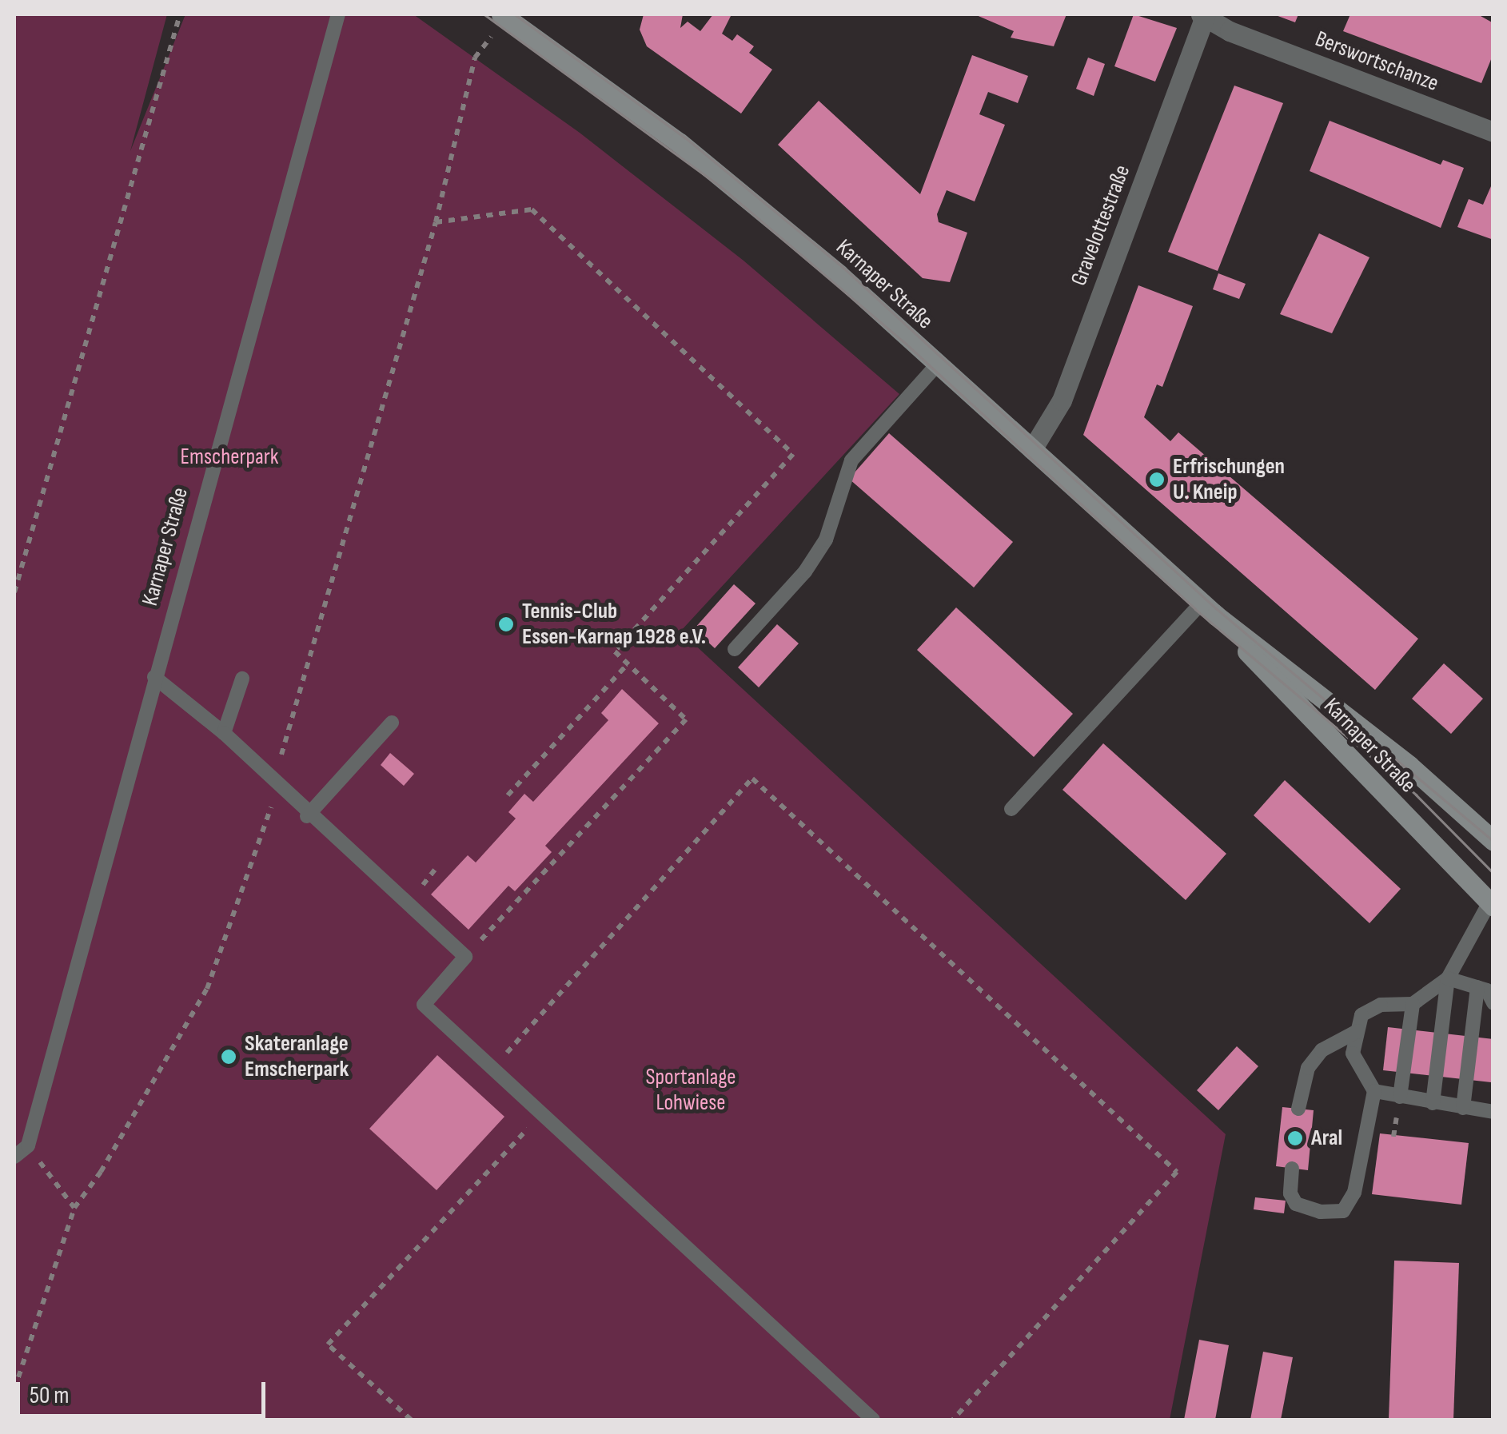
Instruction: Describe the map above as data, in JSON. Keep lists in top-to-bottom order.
{
  "streets": {
    "main road": ["Karnaper Straße"],
    "street": ["Berswortschanze", "Gravelottestraße"]
  },
  "crossings": [
    ["Berswortschanze", "Gravelottestraße"],
    ["Gravelottestraße", "Karnaper Straße"]
  ],
  "parks": ["Emscherpark", "Sportanlage Lohwiese"],
  "places": [
    "Erfrischungen U. Kneip",
    "Tennis-Club Essen-Karnap 1928 e.V.",
    "Skateranlage Emscherpark",
    "Aral"
  ],
  "scale_bar": "50 m"
}
